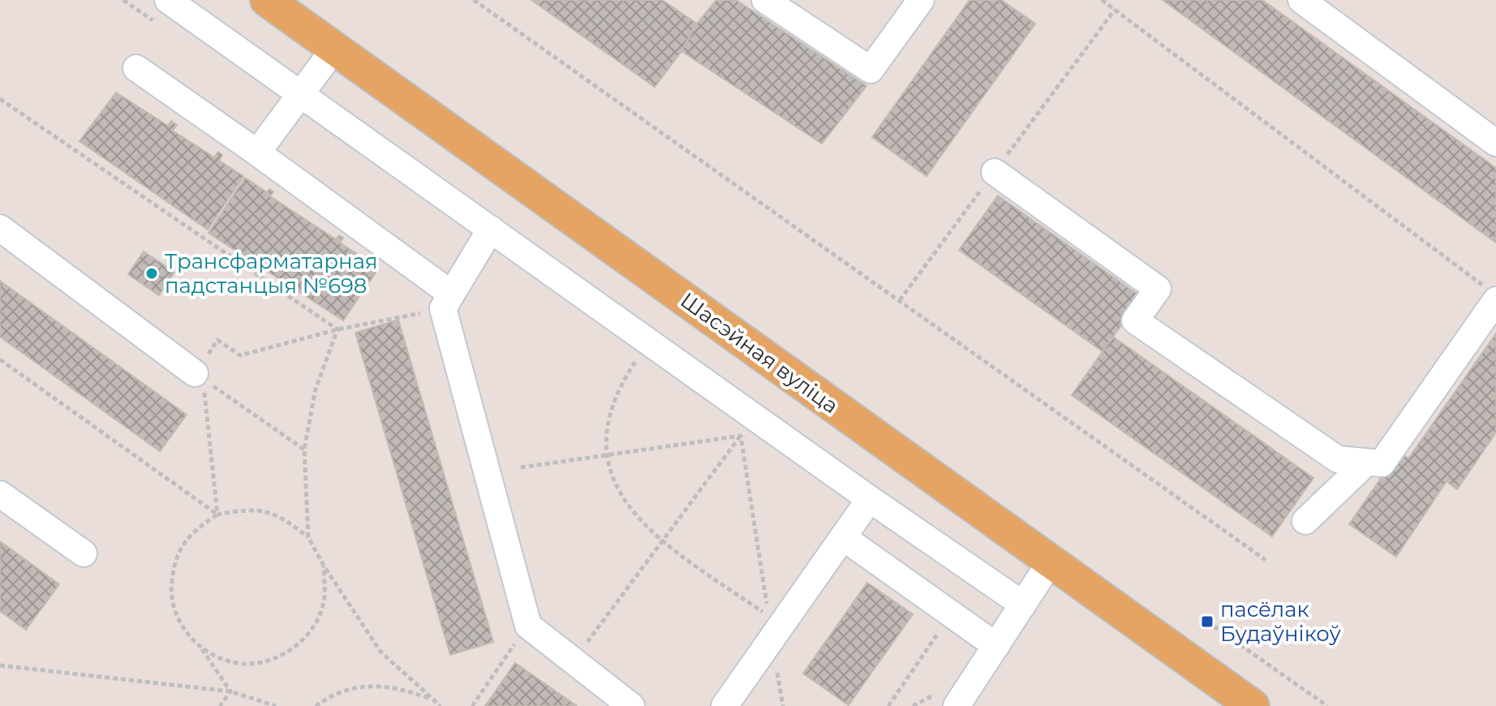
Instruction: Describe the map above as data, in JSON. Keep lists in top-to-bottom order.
{
  "streets": {
    "main road": ["Шасэйная вуліца"]
  },
  "places": {
    "other": ["Трансфарматарная падстанцыя №698"],
    "transit": ["пасёлак Будаўнікоў"]
  }
}
